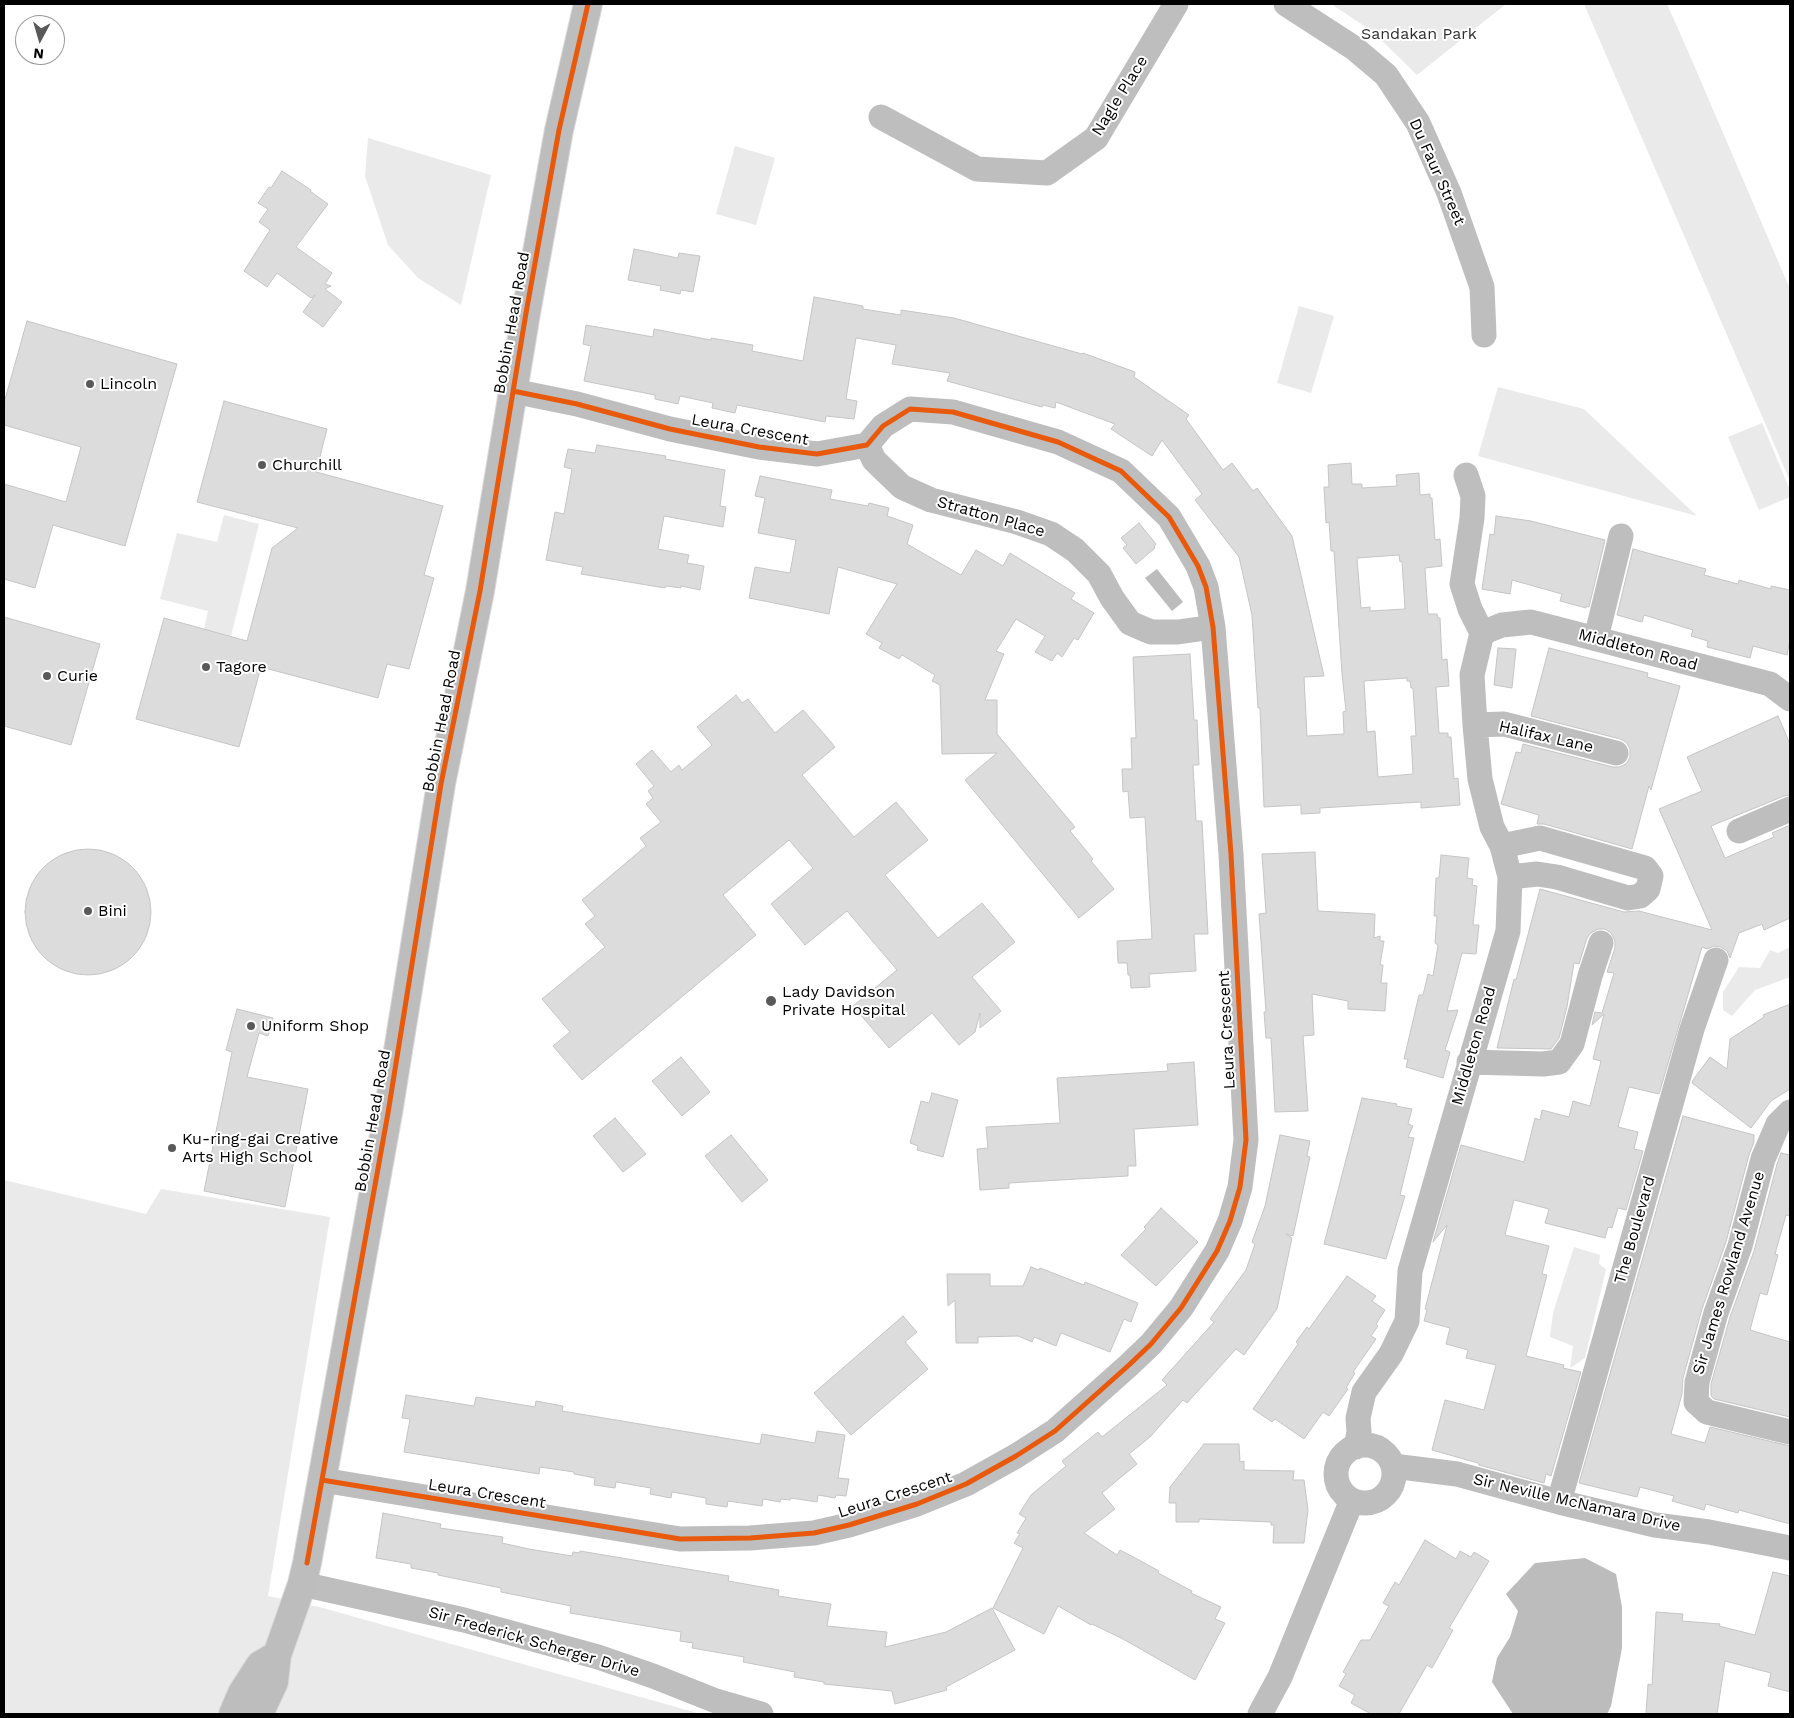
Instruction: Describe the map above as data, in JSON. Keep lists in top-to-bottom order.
{
  "streets": {
    "main road": ["Bobbin Head Road"],
    "street": [
      "Nagle Place",
      "Du Faur Street",
      "Leura Crescent",
      "Stratton Place",
      "Middleton Road",
      "Halifax Lane",
      "The Boulevard",
      "Sir James Rowland Avenue",
      "Sir Neville McNamara Drive",
      "Sir Frederick Scherger Drive"
    ]
  },
  "crossings": [
    ["Bobbin Head Road", "Leura Crescent"],
    ["Bobbin Head Road", "Sir Frederick Scherger Drive"],
    ["Leura Crescent", "Stratton Place"],
    ["Middleton Road", "Halifax Lane"],
    ["Middleton Road", "Sir Neville McNamara Drive"],
    ["The Boulevard", "Sir Neville McNamara Drive"]
  ],
  "parks": ["Sandakan Park"],
  "places": [
    "Lincoln",
    "Churchill",
    "Tagore",
    "Curie",
    "Bini",
    "Lady Davidson Private Hospital",
    "Uniform Shop",
    "Ku-ring-gai Creative Arts High School"
  ],
  "north": "bottom"
}
